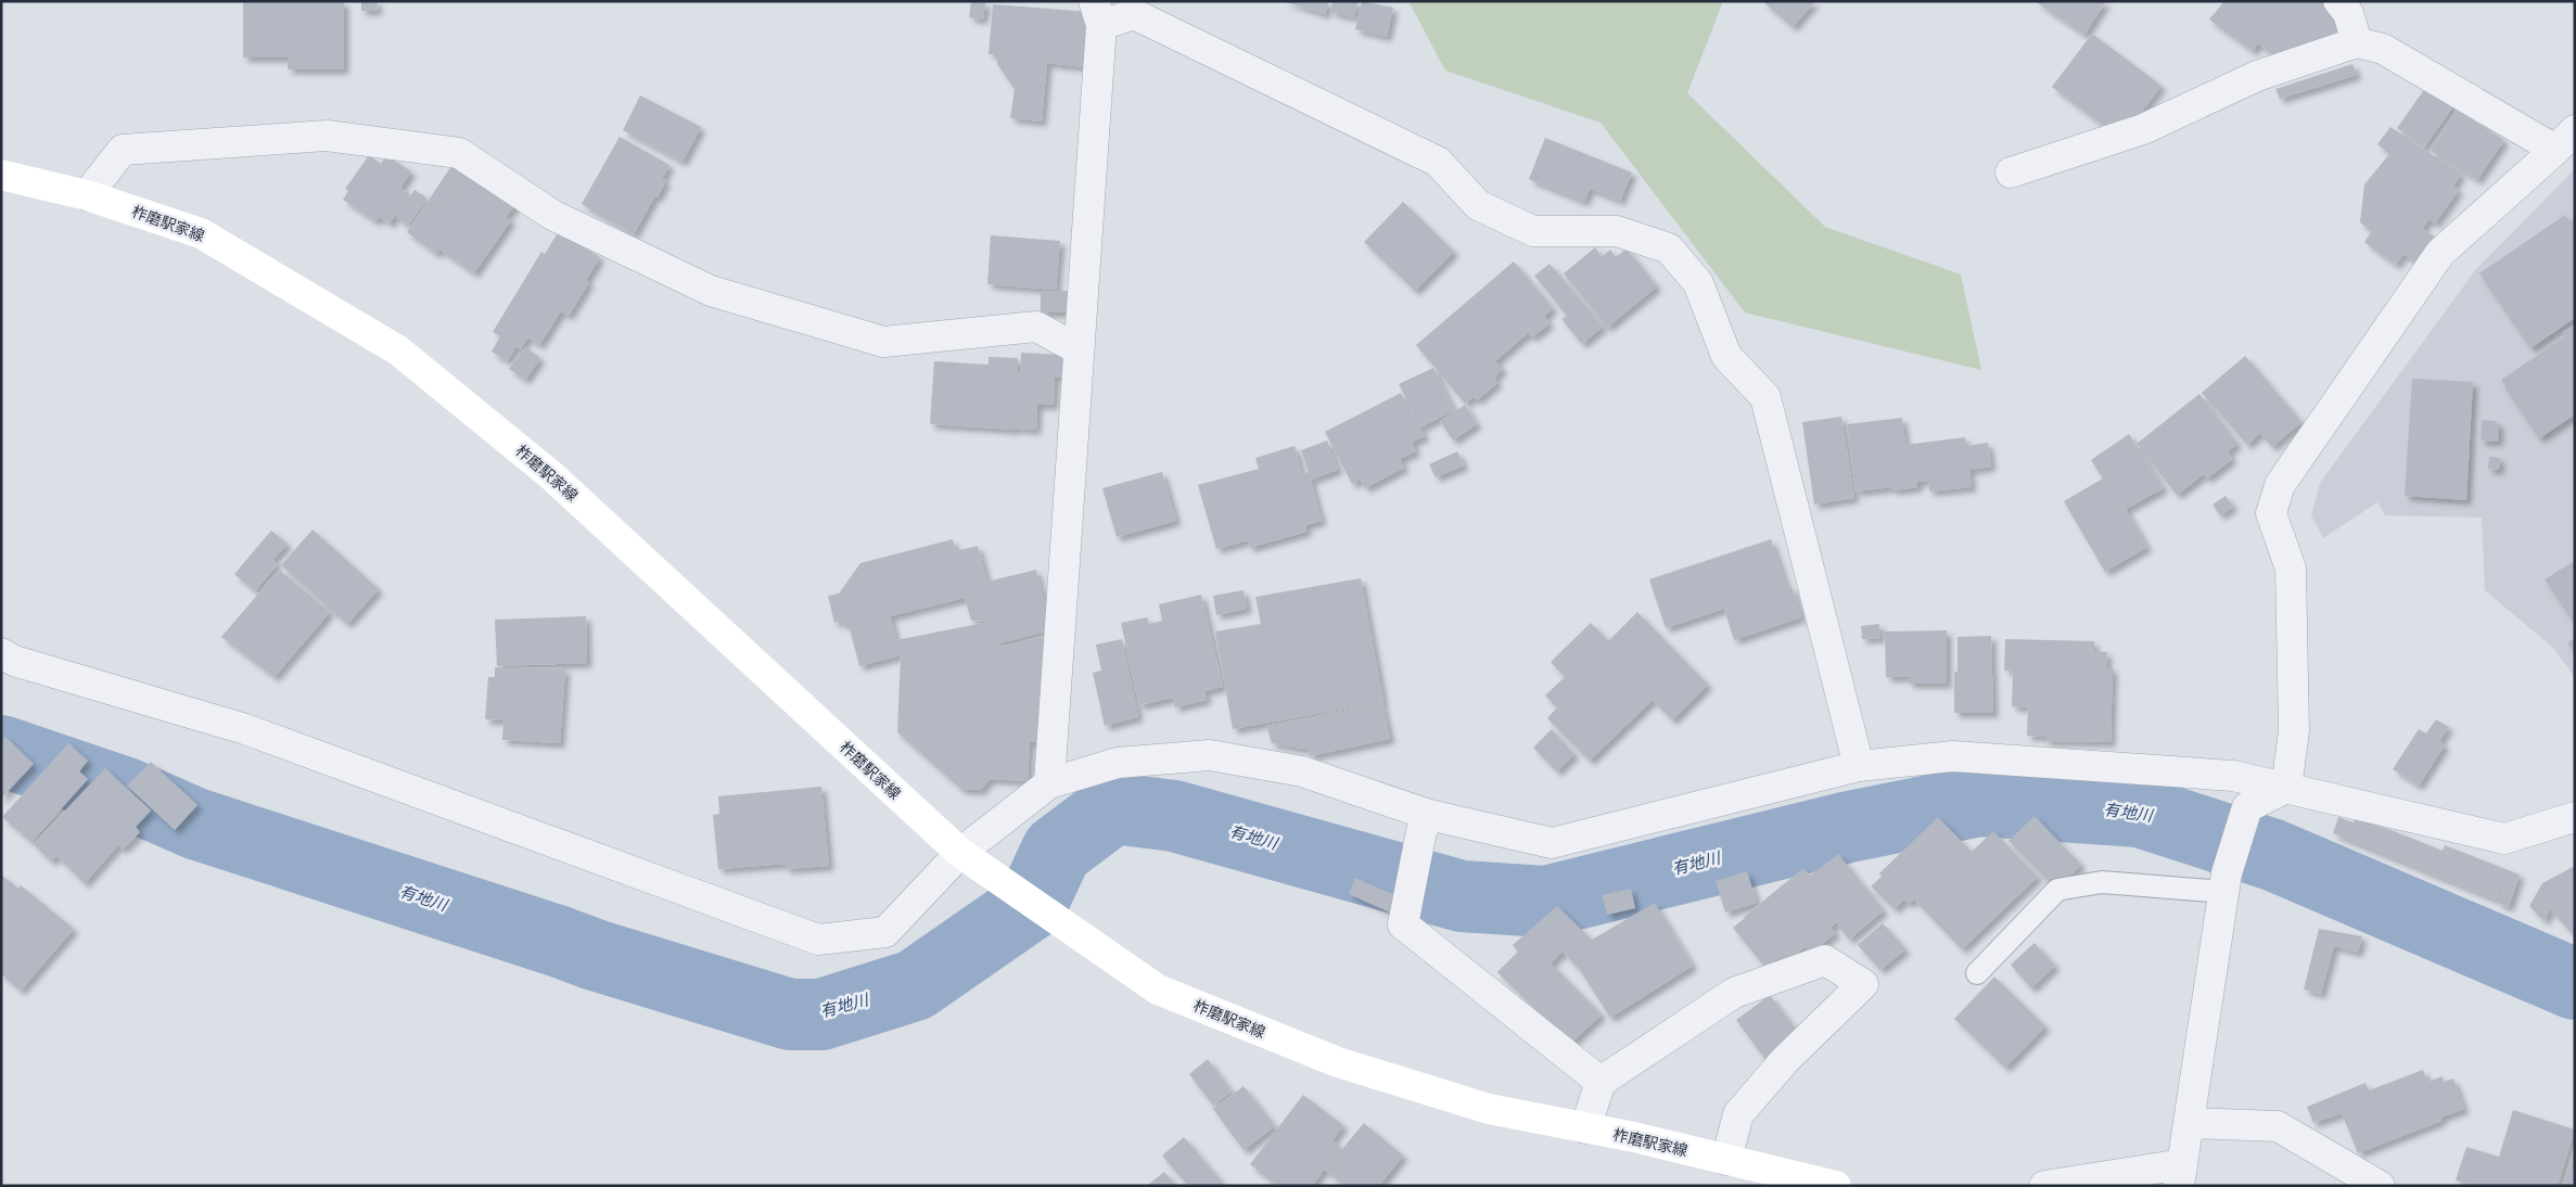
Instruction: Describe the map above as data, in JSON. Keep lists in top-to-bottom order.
{
  "streets": {
    "main road": ["柞磨駅家線"]
  },
  "water": ["有地川"]
}
